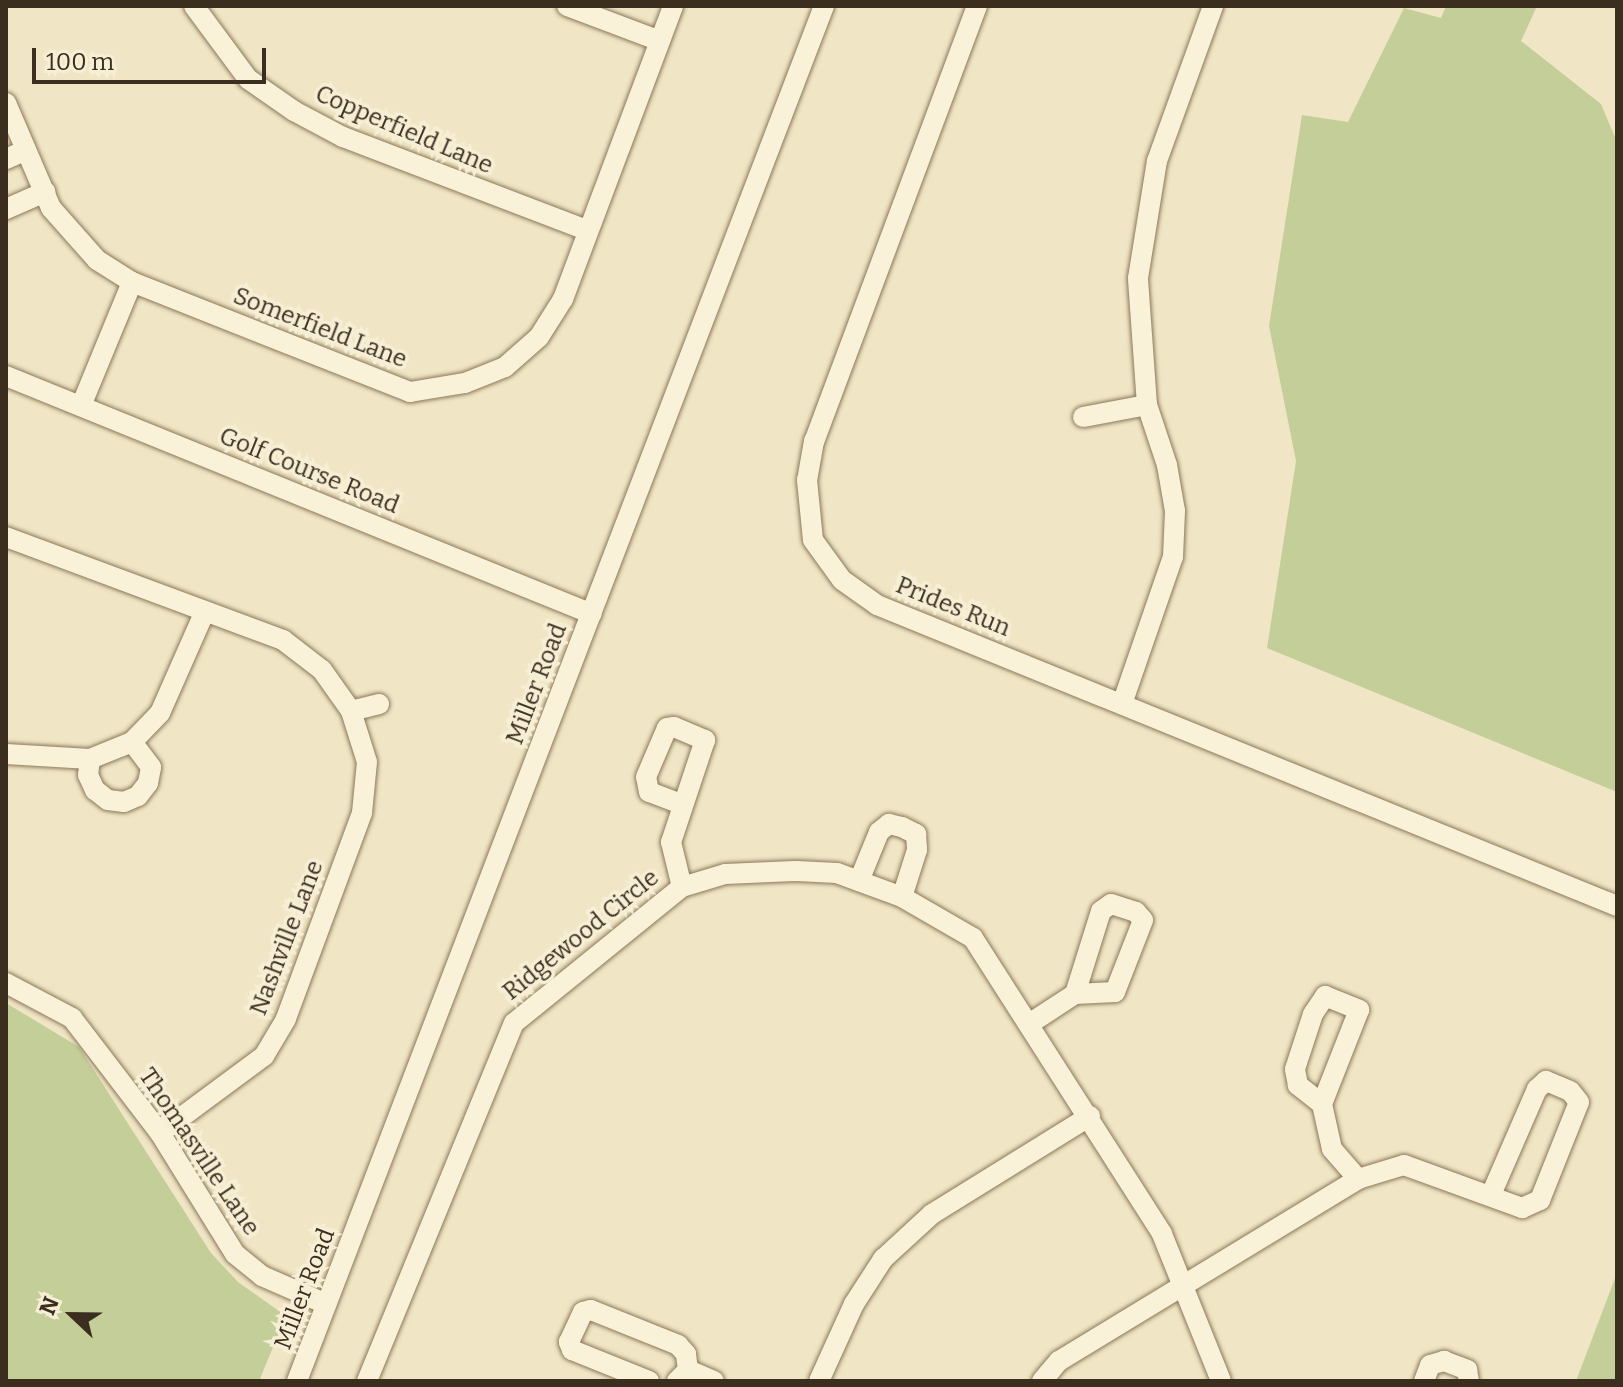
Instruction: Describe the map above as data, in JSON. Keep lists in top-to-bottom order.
{
  "streets": {
    "street": [
      "Copperfield Lane",
      "Somerfield Lane",
      "Golf Course Road",
      "Prides Run",
      "Miller Road",
      "Ridgewood Circle",
      "Nashville Lane",
      "Thomasville Lane"
    ]
  },
  "crossings": [
    ["Copperfield Lane", "Somerfield Lane"],
    ["Golf Course Road", "Miller Road"],
    ["Miller Road", "Thomasville Lane"],
    ["Nashville Lane", "Thomasville Lane"]
  ],
  "scale_bar": "100 m",
  "north": "left"
}
